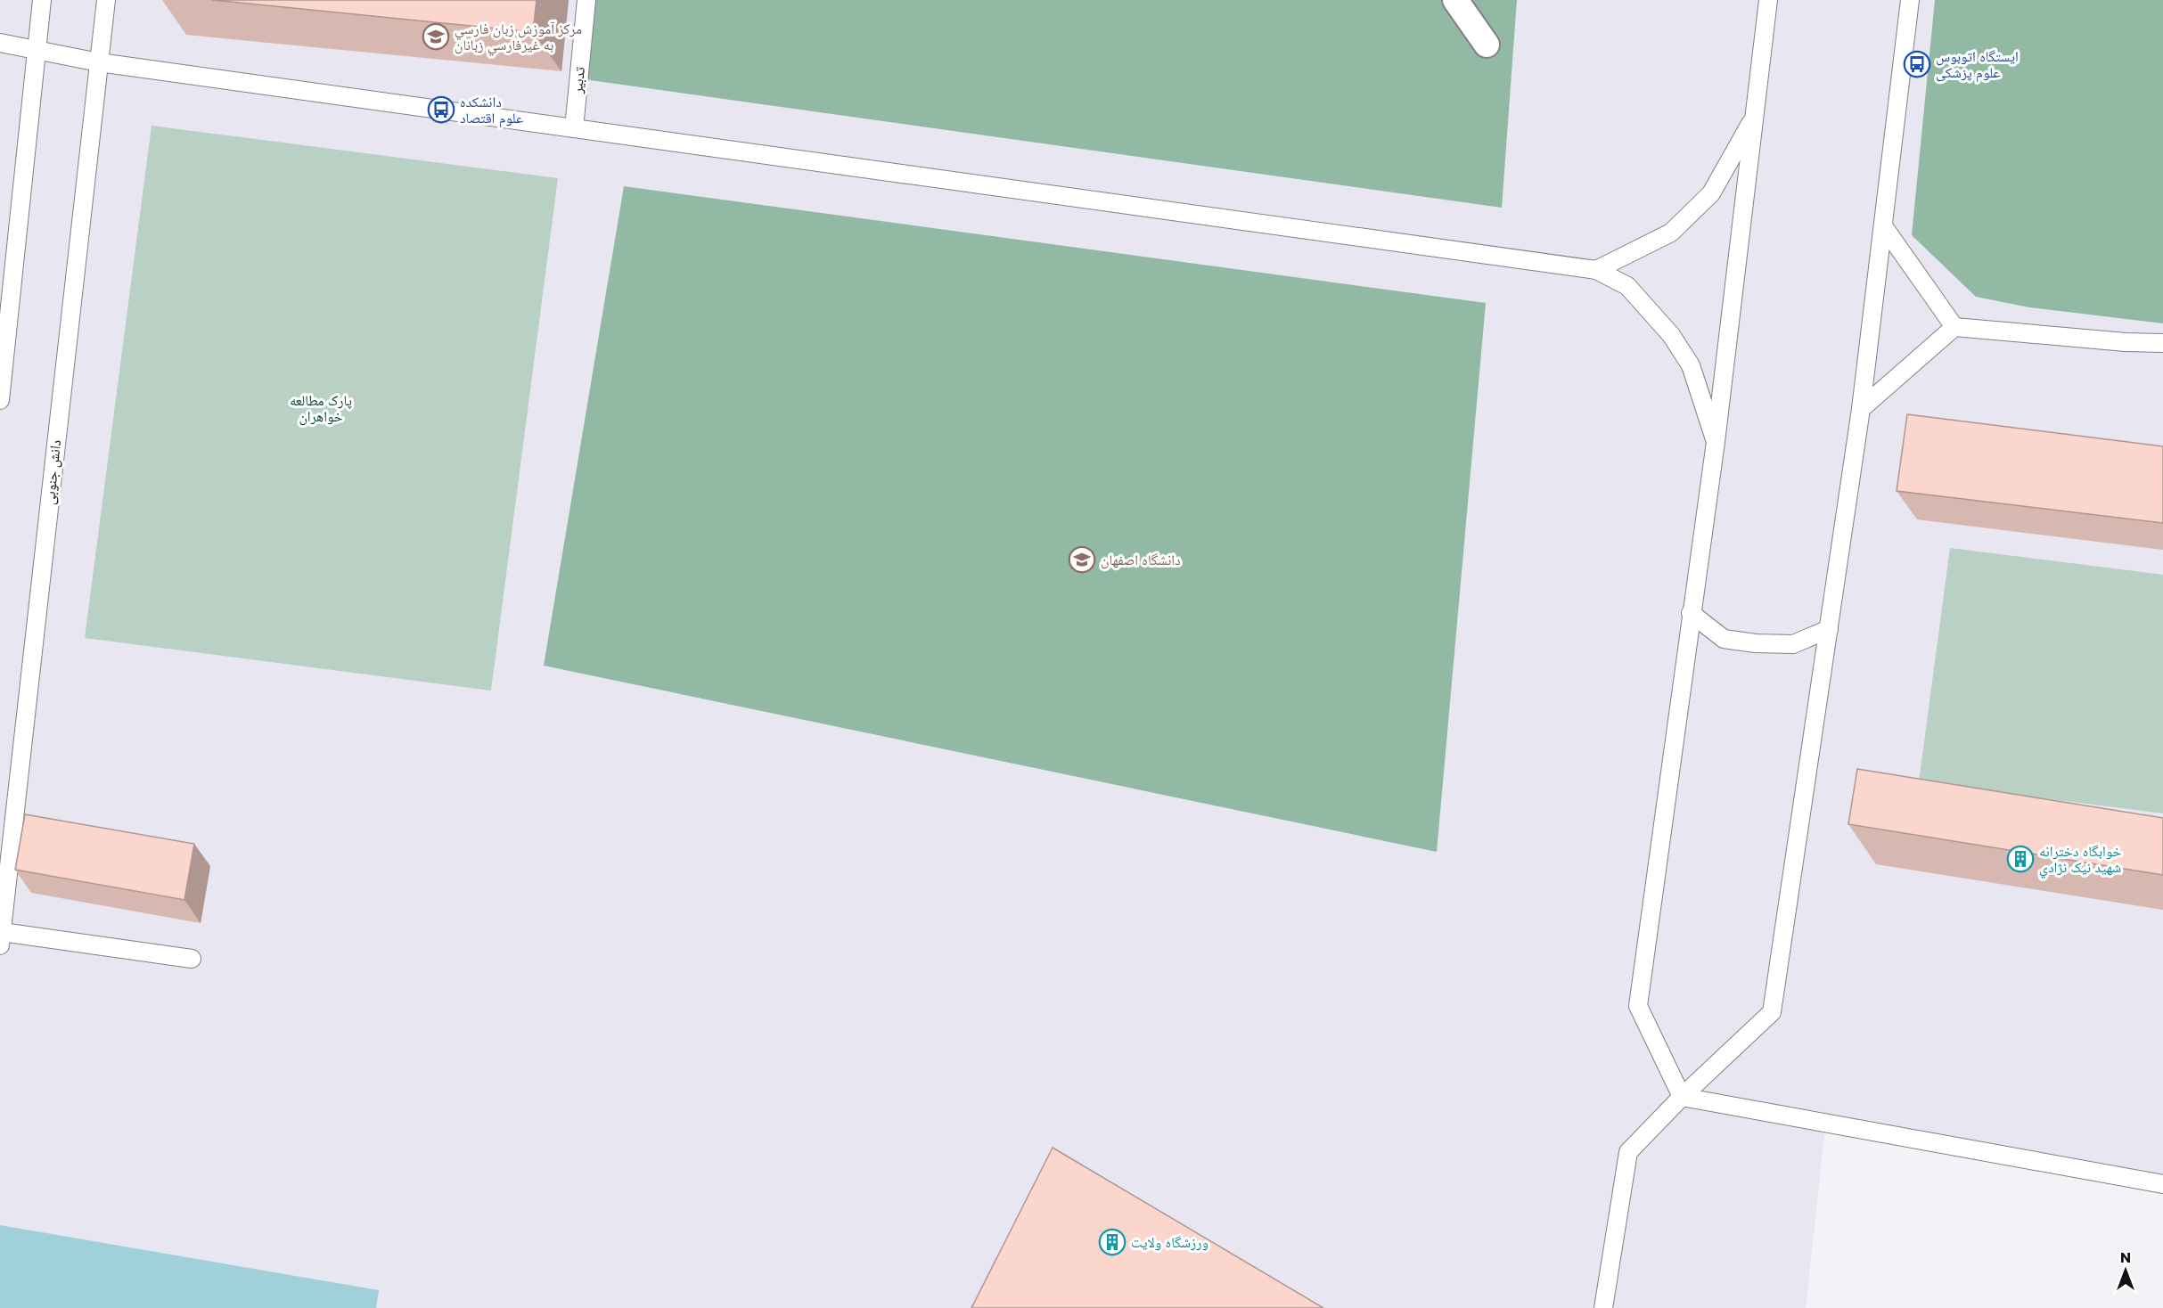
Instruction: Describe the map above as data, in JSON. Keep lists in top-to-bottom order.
{
  "streets": {
    "lane": ["تدبیر", "دانش جنوبی"]
  },
  "parks": ["پارک مطالعه خواهران"],
  "places": {
    "school or university": ["مرکز آموزش زبان فارسي به غيرفارسي زبانان", "دانشگاه اصفهان"],
    "bus stop": ["ایستگاه اتوبوس علوم پزشکی", "دانشکده علوم اقتصاد"],
    "building": ["خوابگاه دخترانه شهيد نيک نژادي", "ورزشگاه ولایت"]
  },
  "north": "top"
}
